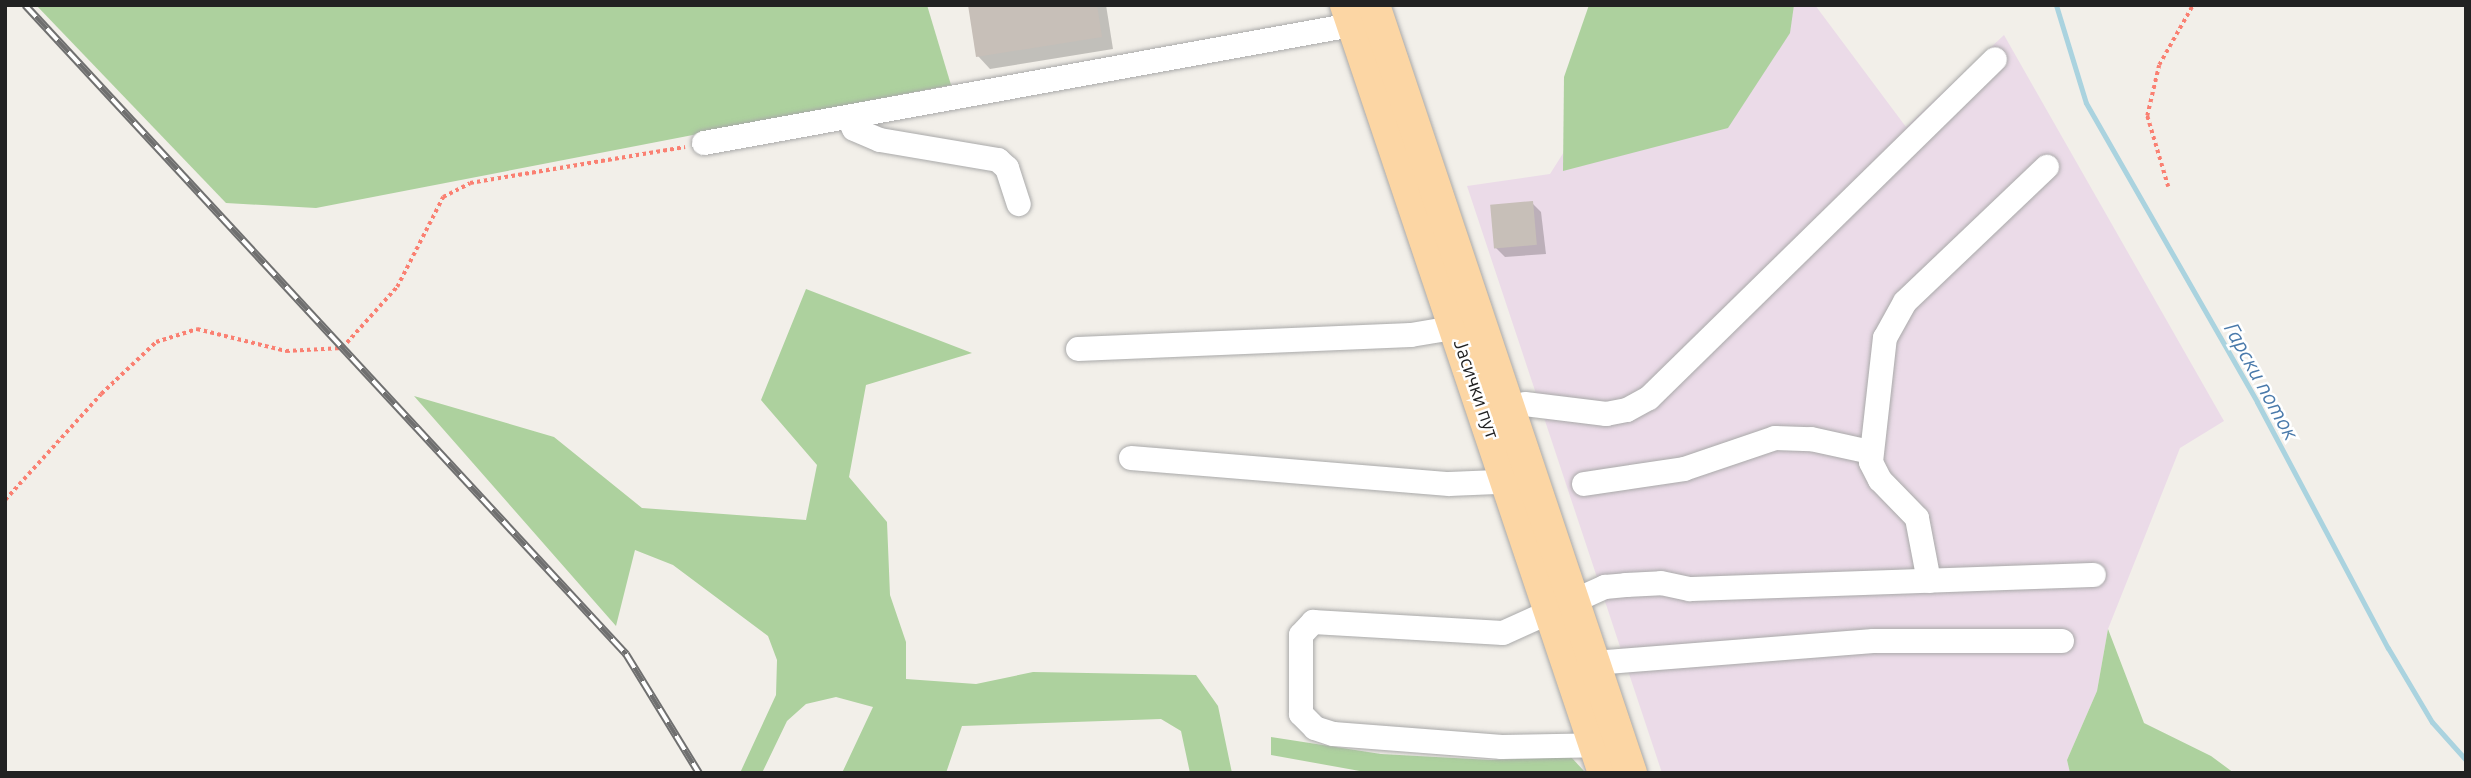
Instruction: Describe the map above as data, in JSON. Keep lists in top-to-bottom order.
{
  "streets": {
    "main road": ["Јасички пут"]
  },
  "water": ["Гарски поток"]
}
